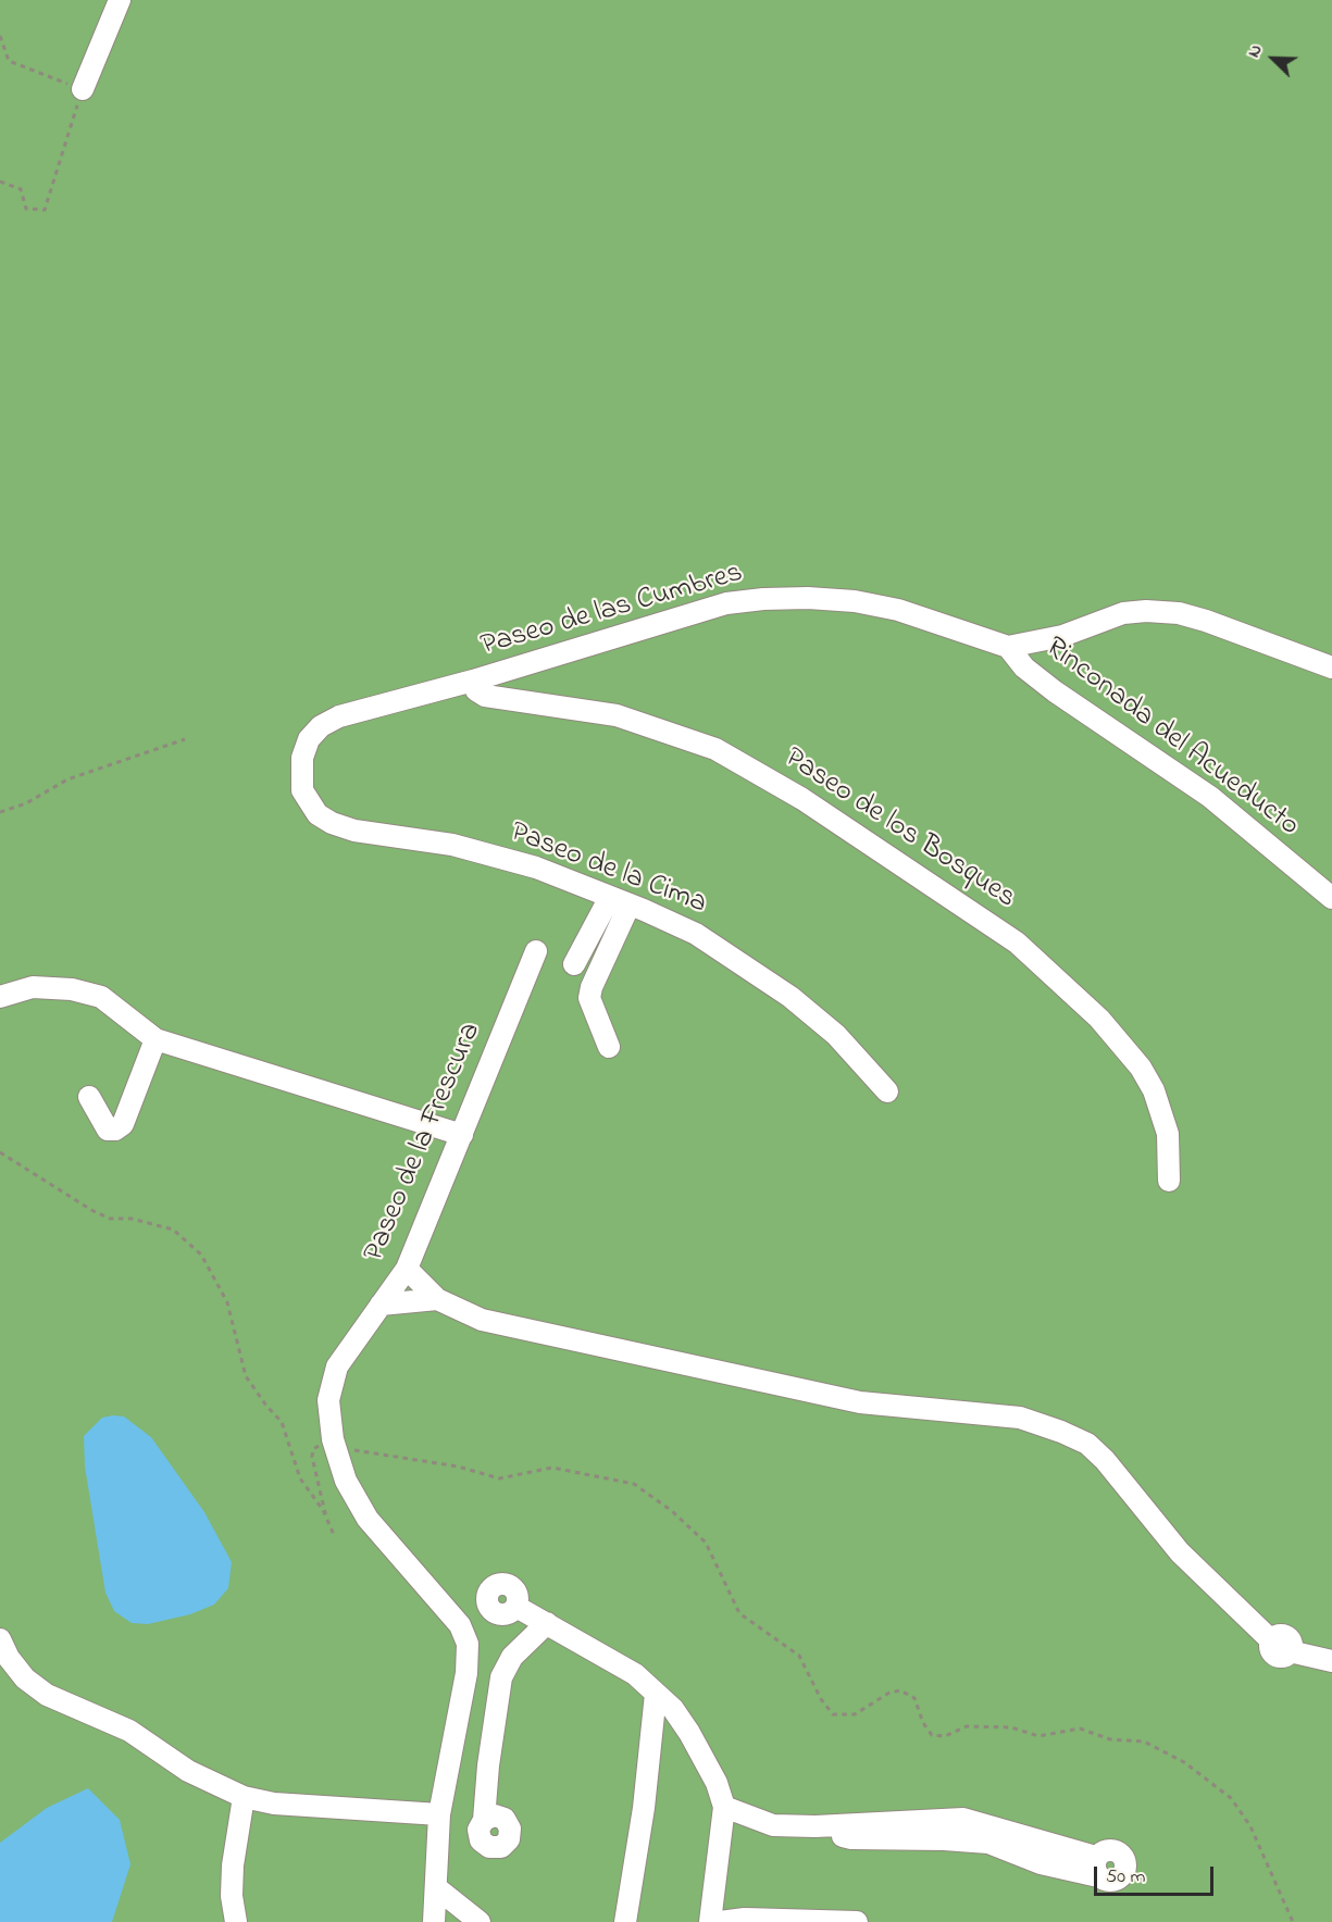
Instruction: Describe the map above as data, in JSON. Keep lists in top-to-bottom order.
{
  "streets": {
    "street": [
      "Paseo de las Cumbres",
      "Rinconada del Acueducto",
      "Paseo de los Bosques",
      "Paseo de la Cima",
      "Paseo de la Frescura"
    ]
  },
  "crossings": [
    ["Paseo de las Cumbres", "Rinconada del Acueducto"],
    ["Paseo de las Cumbres", "Paseo de los Bosques"],
    ["Paseo de las Cumbres", "Paseo de la Cima"]
  ],
  "scale_bar": "50 m",
  "north": "top left"
}
